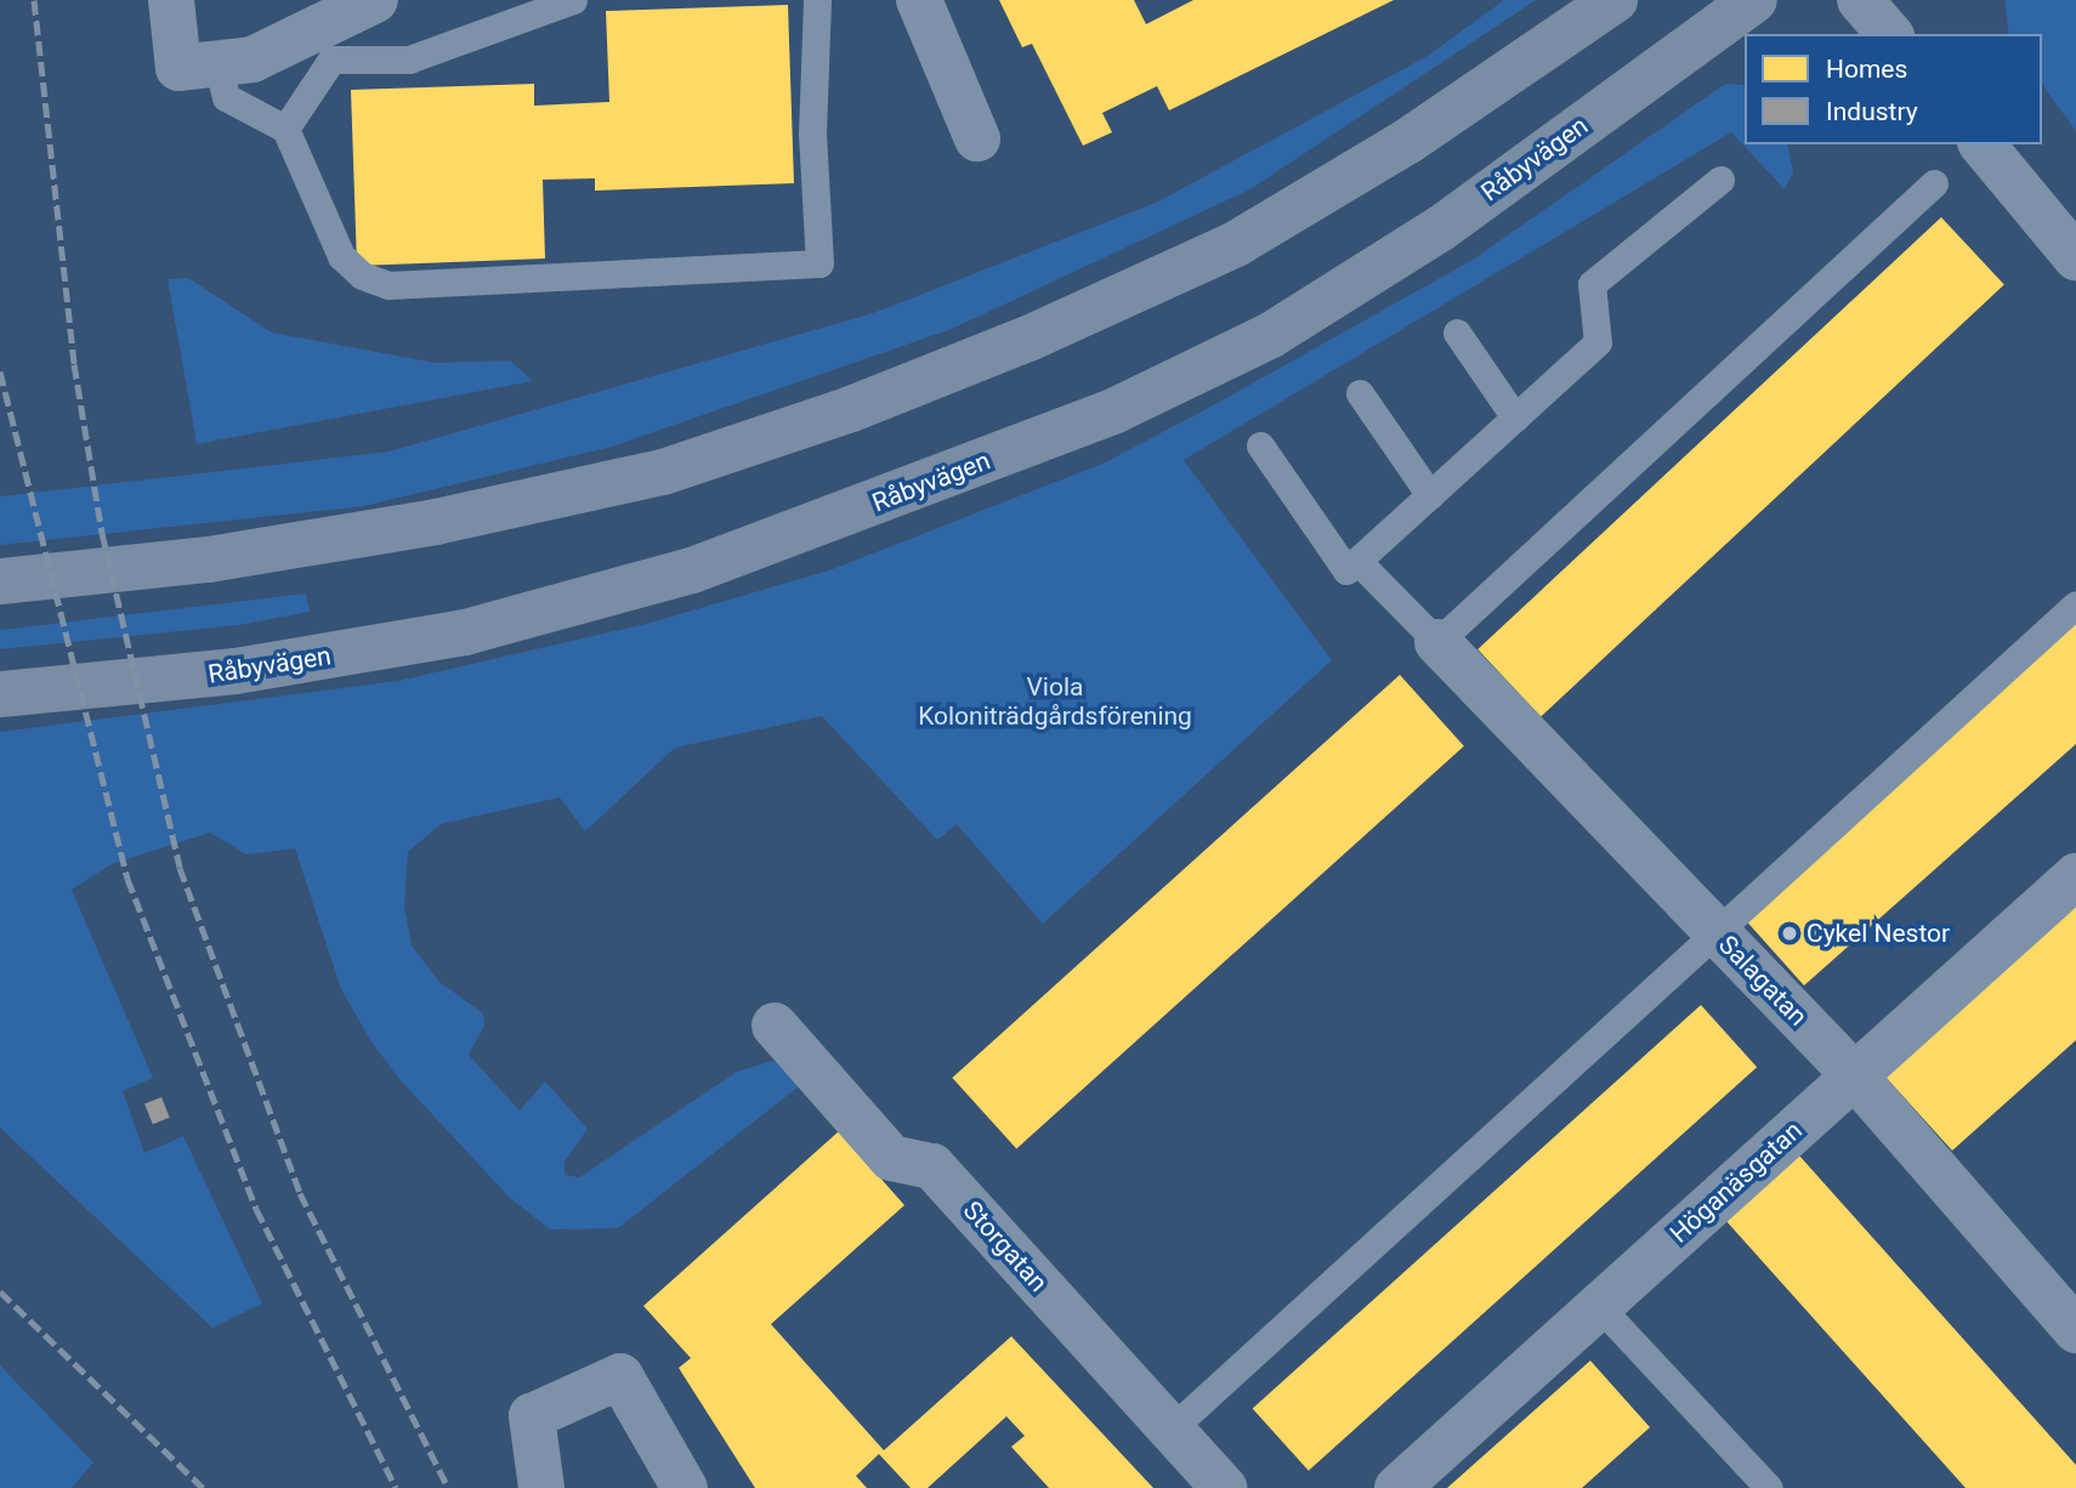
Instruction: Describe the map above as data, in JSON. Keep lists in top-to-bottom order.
{
  "streets": {
    "main road": ["Råbyvägen"],
    "street": ["Salagatan", "Höganäsgatan", "Storgatan"]
  },
  "crossings": [
    ["Salagatan", "Höganäsgatan"]
  ],
  "parks": ["Viola Koloniträdgårdsförening"],
  "places": ["Cykel Nestor"],
  "legend": ["Homes", "Industry"]
}
